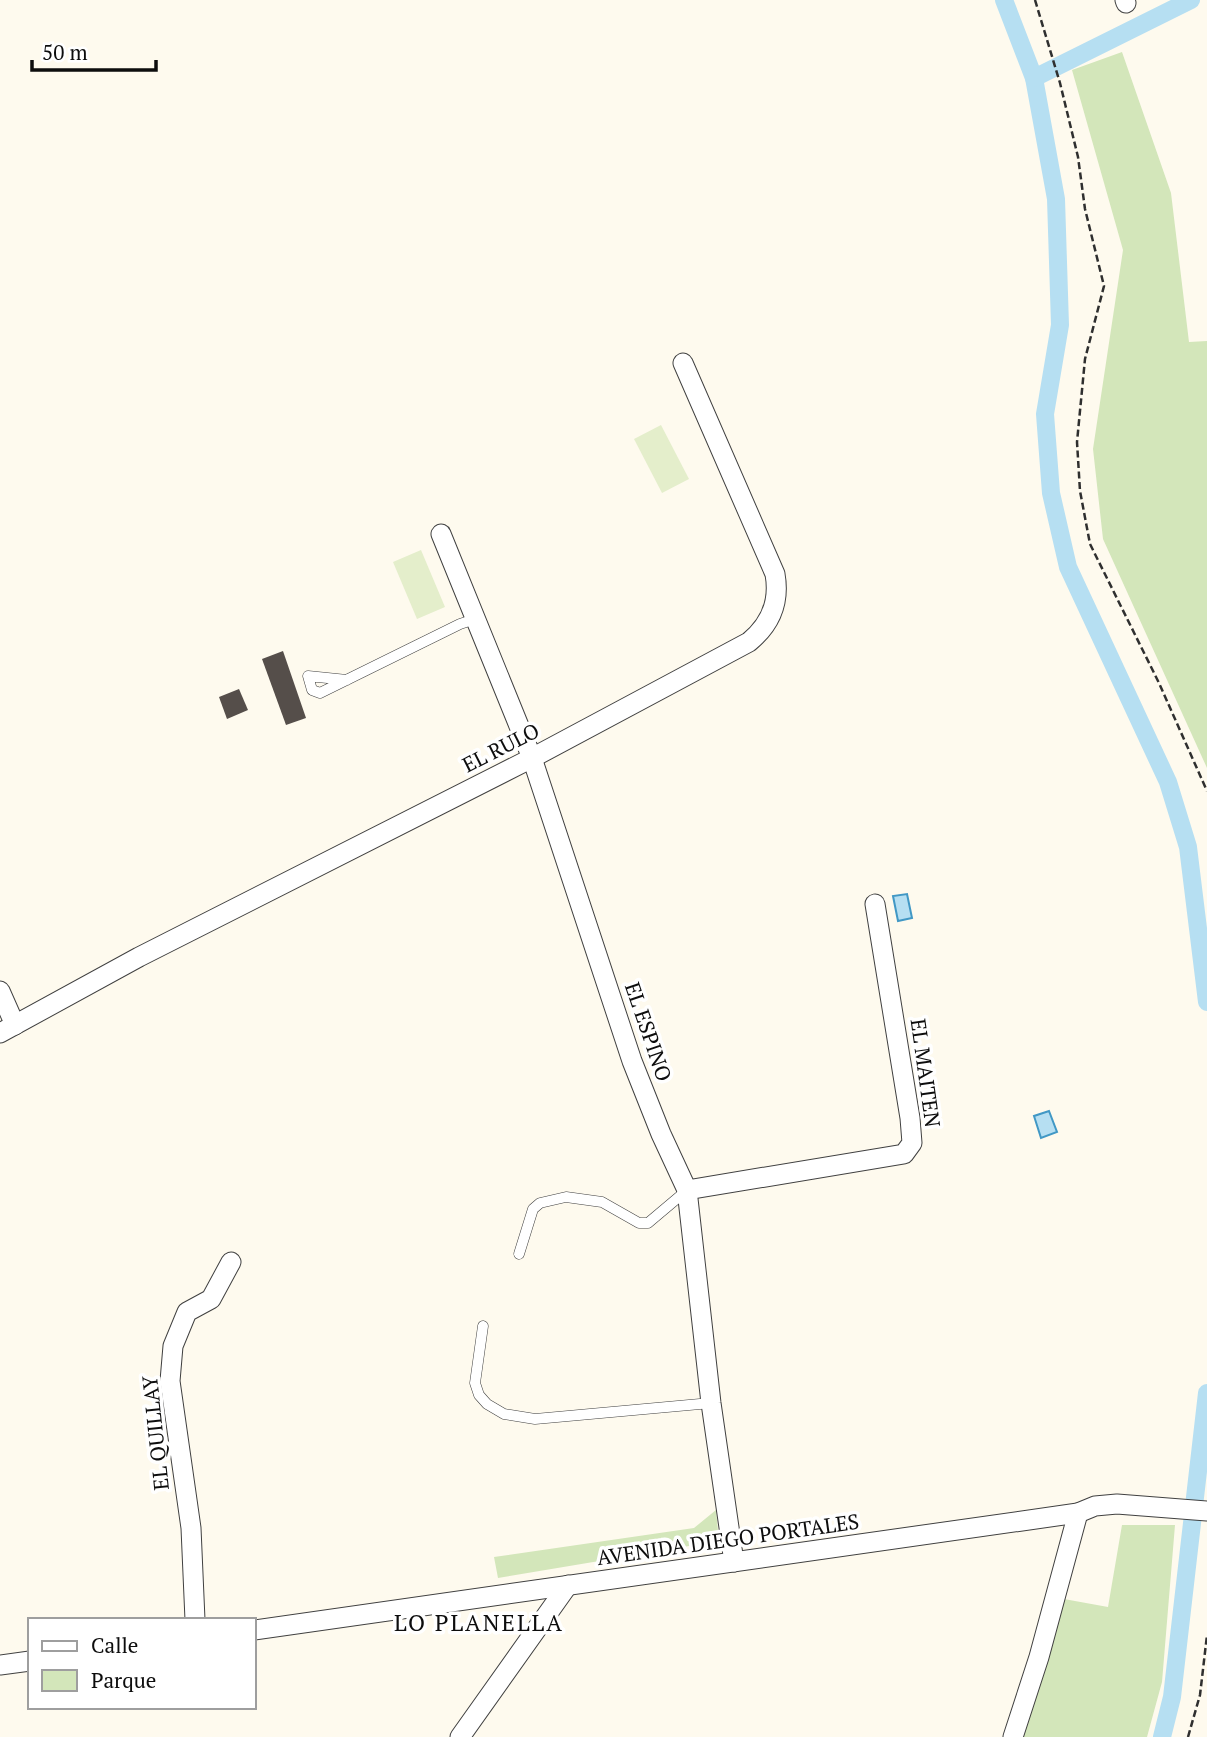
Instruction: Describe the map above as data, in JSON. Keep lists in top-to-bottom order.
{
  "streets": {
    "street": [
      "EL RULO",
      "EL ESPINO",
      "EL MAITEN",
      "EL QUILLAY",
      "AVENIDA DIEGO PORTALES"
    ]
  },
  "crossings": [
    ["EL RULO", "EL ESPINO"],
    ["EL ESPINO", "EL MAITEN"],
    ["EL ESPINO", "AVENIDA DIEGO PORTALES"]
  ],
  "districts": ["LO PLANELLA"],
  "legend": ["Calle", "Parque"],
  "scale_bar": "50 m"
}
